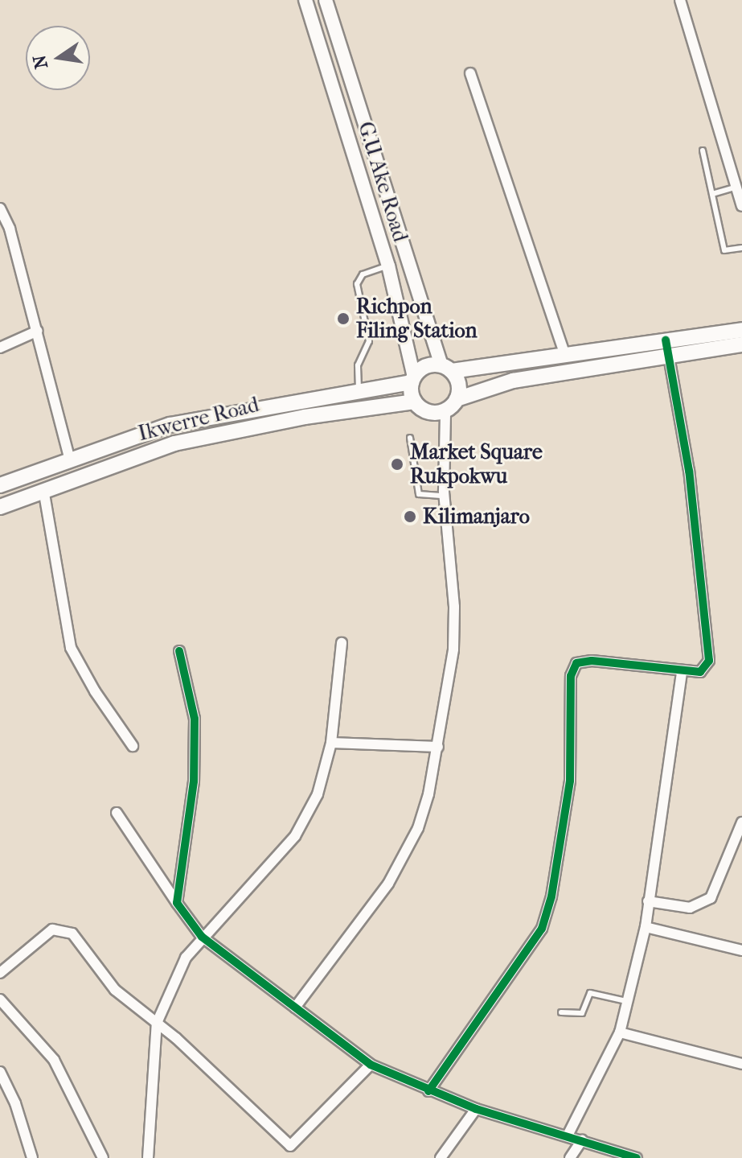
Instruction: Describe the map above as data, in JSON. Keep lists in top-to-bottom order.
{
  "streets": {
    "main road": ["G.U Ake Road", "Ikwerre Road"]
  },
  "crossings": [
    ["G.U Ake Road", "Ikwerre Road"]
  ],
  "places": ["Richpon Filing Station", "Market Square Rukpokwu", "Kilimanjaro"],
  "north": "left"
}
